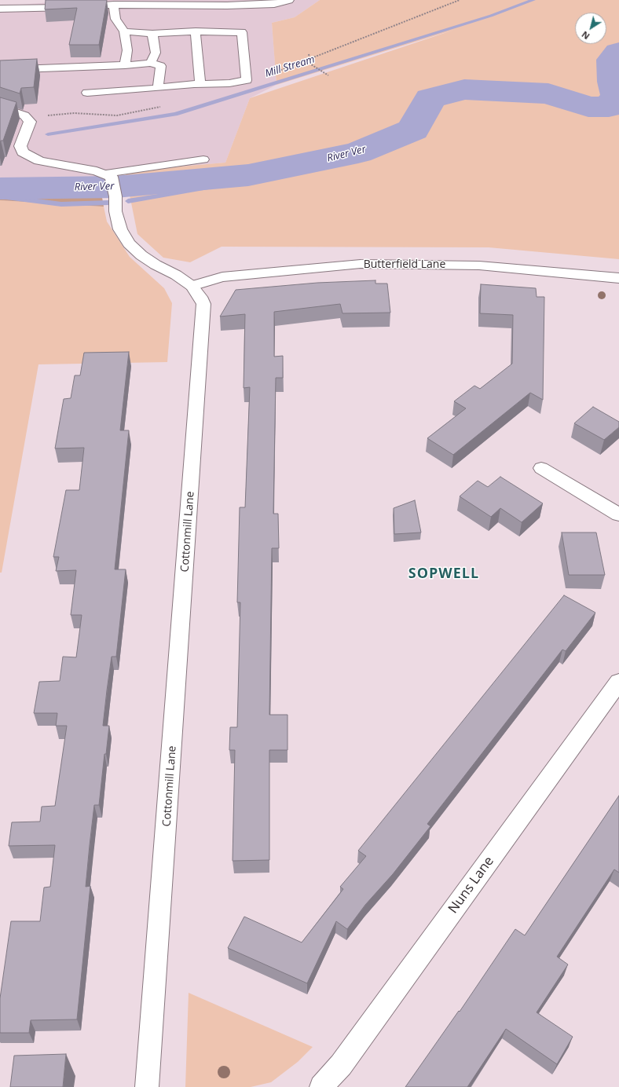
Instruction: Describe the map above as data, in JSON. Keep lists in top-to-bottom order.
{
  "streets": {
    "street": ["Butterfield Lane", "Cottonmill Lane", "Nuns Lane"]
  },
  "crossings": [
    ["Butterfield Lane", "Cottonmill Lane"]
  ],
  "districts": ["SOPWELL"],
  "water": ["Mill Stream", "River Ver"],
  "north": "bottom left"
}
